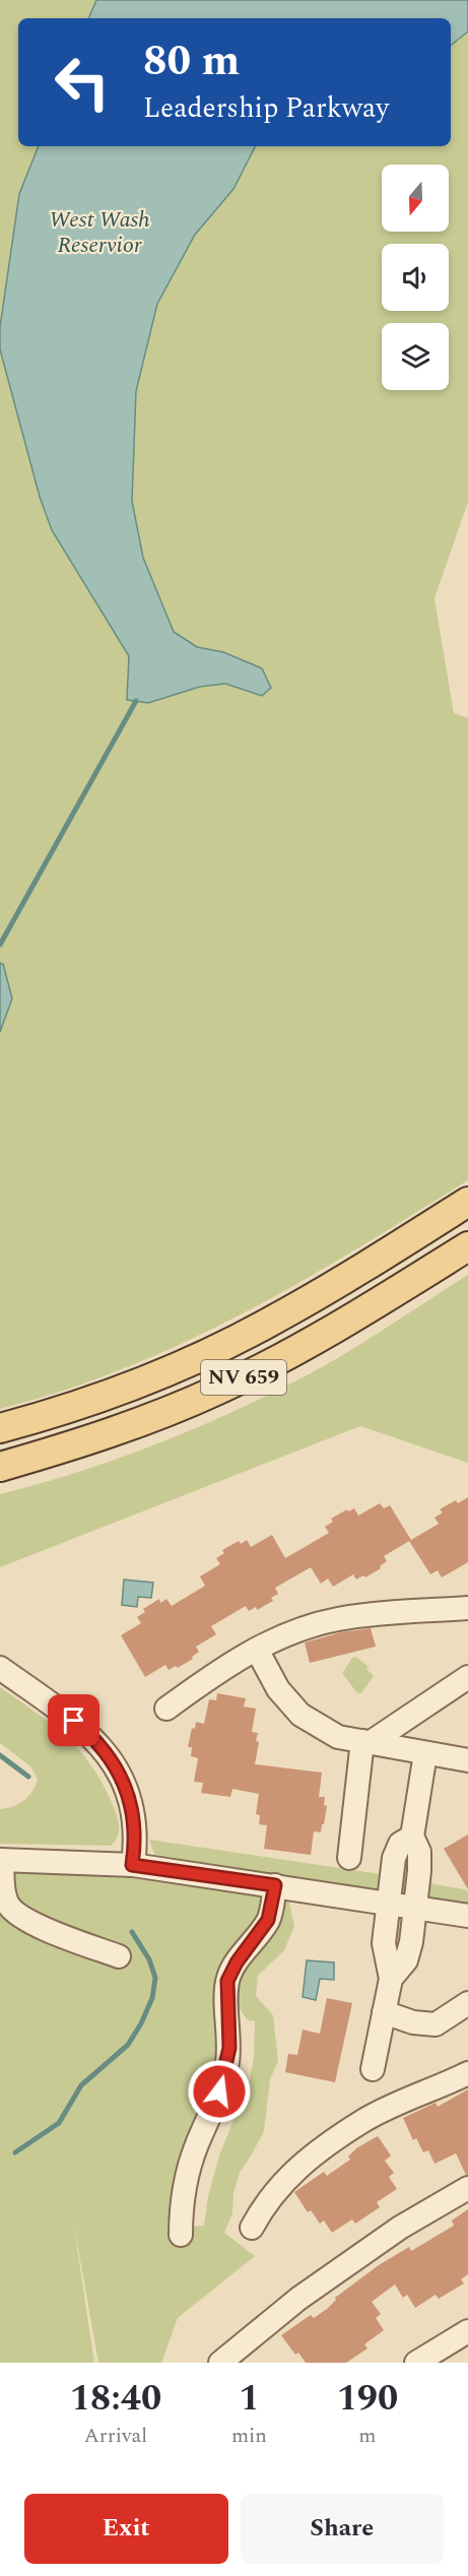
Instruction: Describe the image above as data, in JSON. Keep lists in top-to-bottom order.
{
  "streets": {
    "main road": ["NV 659"]
  },
  "water": ["West Wash Reservior"],
  "north": "bottom",
  "page": {
    "turn": ["80 m", "Leadership Parkway"],
    "eta": [
      "18:40",
      "Arrival",
      "1",
      "min",
      "190",
      "m"
    ],
    "buttons": ["Exit", "Share"]
  }
}
